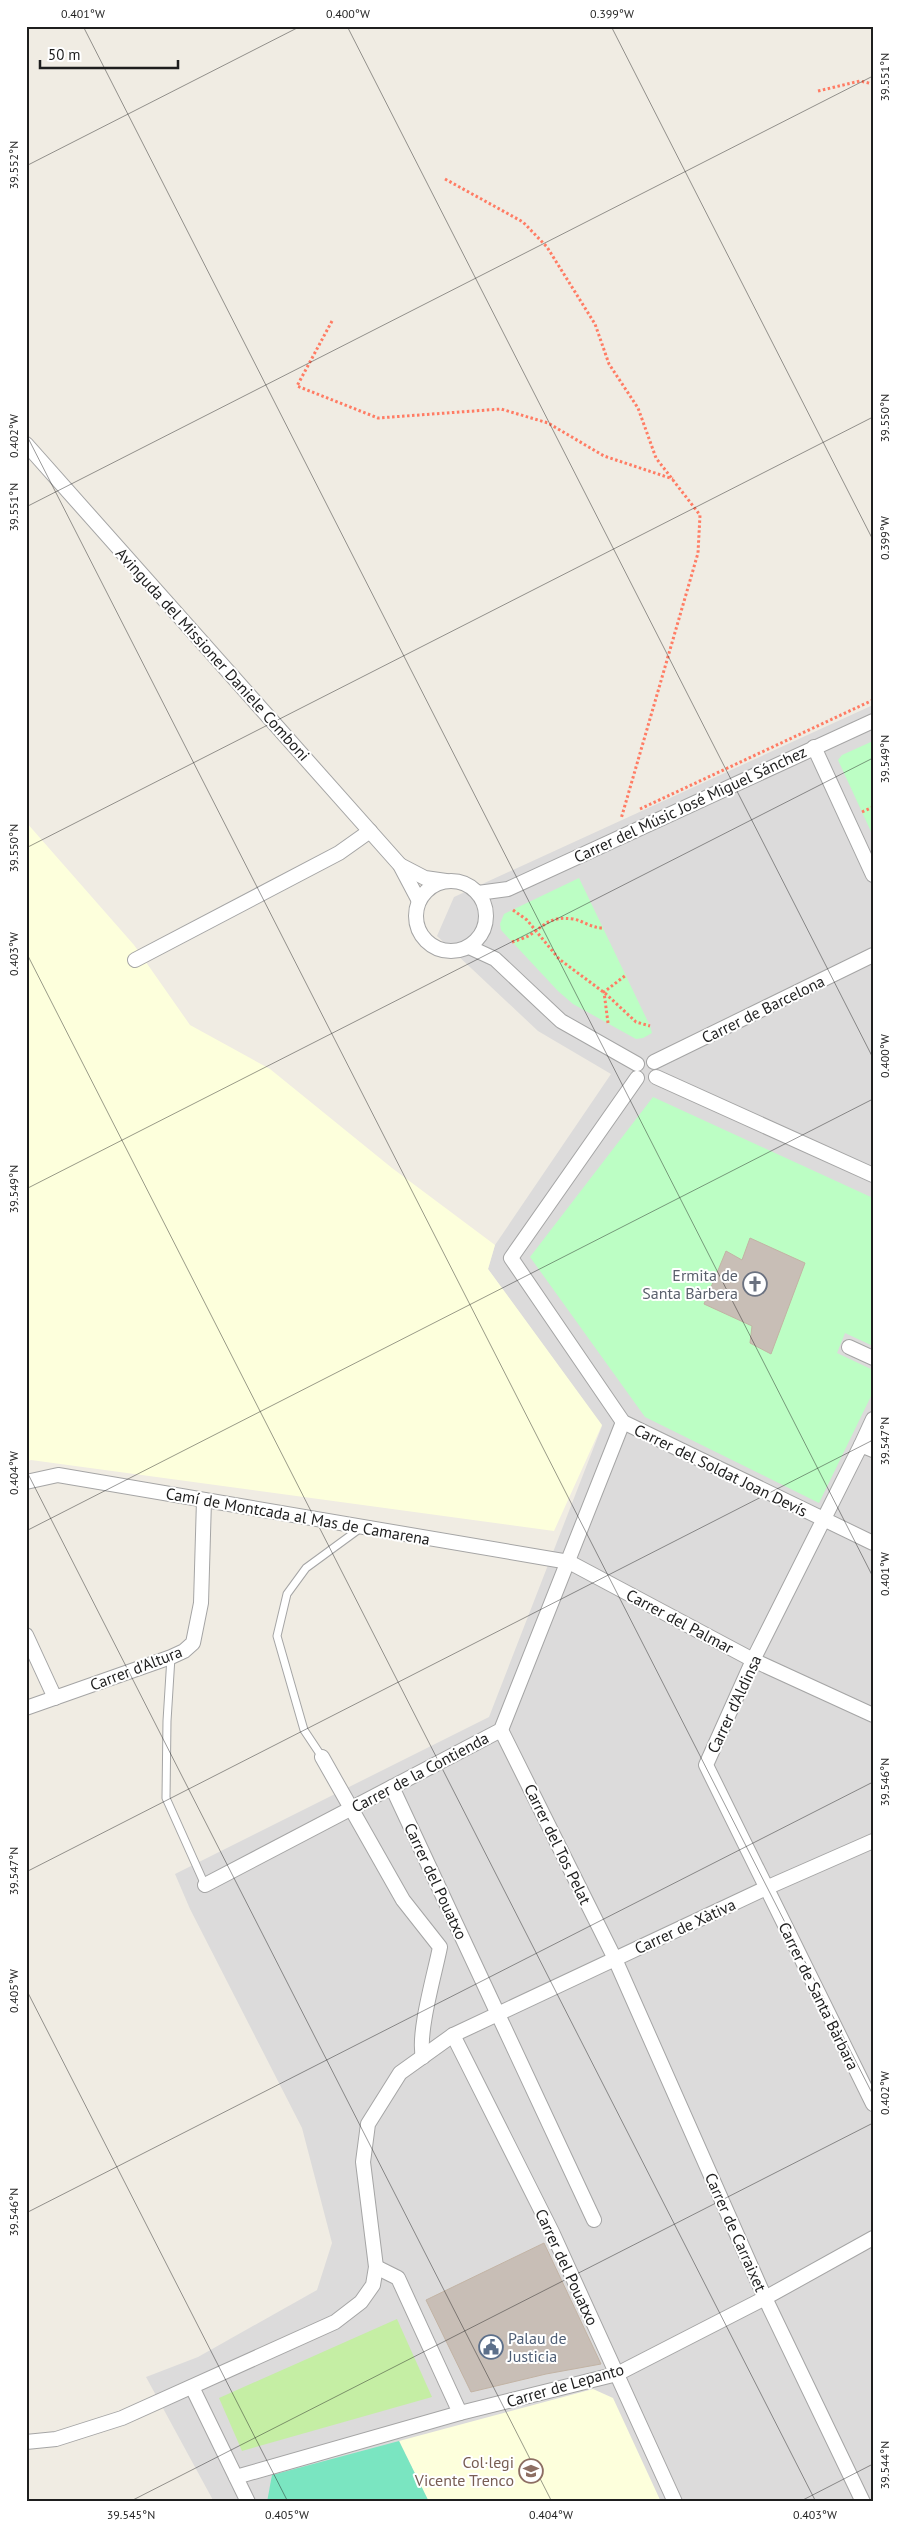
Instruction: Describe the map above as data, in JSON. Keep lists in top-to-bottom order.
{
  "streets": {
    "street": [
      "Avinguda del Missioner Daniele Comboni",
      "Carrer del Músic José Miguel Sánchez",
      "Carrer de Barcelona",
      "Carrer del Soldat Joan Devís",
      "Camí de Montcada al Mas de Camarena",
      "Carrer del Palmar",
      "Carrer d'Altura",
      "Carrer d'Aldinsa",
      "Carrer de la Contienda",
      "Carrer del Tos Pelat",
      "Carrer del Pouatxo",
      "Carrer de Xàtiva",
      "Carrer de Santa Bàrbara",
      "Carrer de Carraixet",
      "Carrer de Lepanto"
    ]
  },
  "crossings": [
    ["Avinguda del Missioner Daniele Comboni", "Carrer del Músic José Miguel Sánchez"],
    ["Carrer de Barcelona", "Carrer del Soldat Joan Devís"],
    ["Carrer del Soldat Joan Devís", "Carrer d'Aldinsa"],
    ["Carrer del Soldat Joan Devís", "Carrer de la Contienda"],
    ["Camí de Montcada al Mas de Camarena", "Carrer del Palmar"],
    ["Camí de Montcada al Mas de Camarena", "Carrer d'Altura"],
    ["Camí de Montcada al Mas de Camarena", "Carrer de la Contienda"],
    ["Carrer del Palmar", "Carrer d'Aldinsa"],
    ["Carrer del Palmar", "Carrer de la Contienda"],
    ["Carrer d'Aldinsa", "Carrer de Xàtiva"],
    ["Carrer d'Aldinsa", "Carrer de Santa Bàrbara"],
    ["Carrer de la Contienda", "Carrer del Tos Pelat"],
    ["Carrer de la Contienda", "Carrer del Pouatxo"],
    ["Carrer del Tos Pelat", "Carrer de Xàtiva"],
    ["Carrer del Tos Pelat", "Carrer de Carraixet"],
    ["Carrer del Pouatxo", "Carrer de Xàtiva"],
    ["Carrer del Pouatxo", "Carrer de Lepanto"],
    ["Carrer de Xàtiva", "Carrer de Santa Bàrbara"],
    ["Carrer de Xàtiva", "Carrer de Carraixet"],
    ["Carrer de Carraixet", "Carrer de Lepanto"]
  ],
  "places": {
    "church": ["Ermita de Santa Bàrbera"],
    "public building": ["Palau de Justicia"],
    "school or university": ["Col·legi Vicente Trenco"]
  },
  "scale_bar": "50 m",
  "coordinates": [
    "0.401°W",
    "0.400°W",
    "0.399°W",
    "39.551°N",
    "39.552°N",
    "39.550°N",
    "0.402°W",
    "39.549°N",
    "0.403°W",
    "39.547°N",
    "0.404°W",
    "39.546°N",
    "0.405°W",
    "39.544°N",
    "39.545°N"
  ]
}
